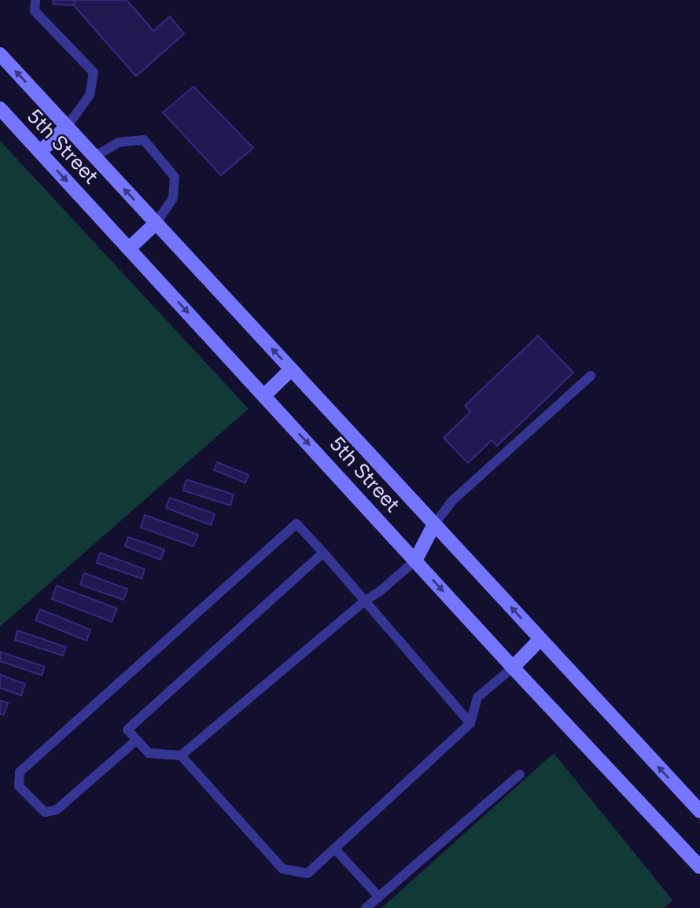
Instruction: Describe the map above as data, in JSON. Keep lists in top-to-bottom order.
{
  "streets": {
    "main road": ["5th Street"]
  }
}
